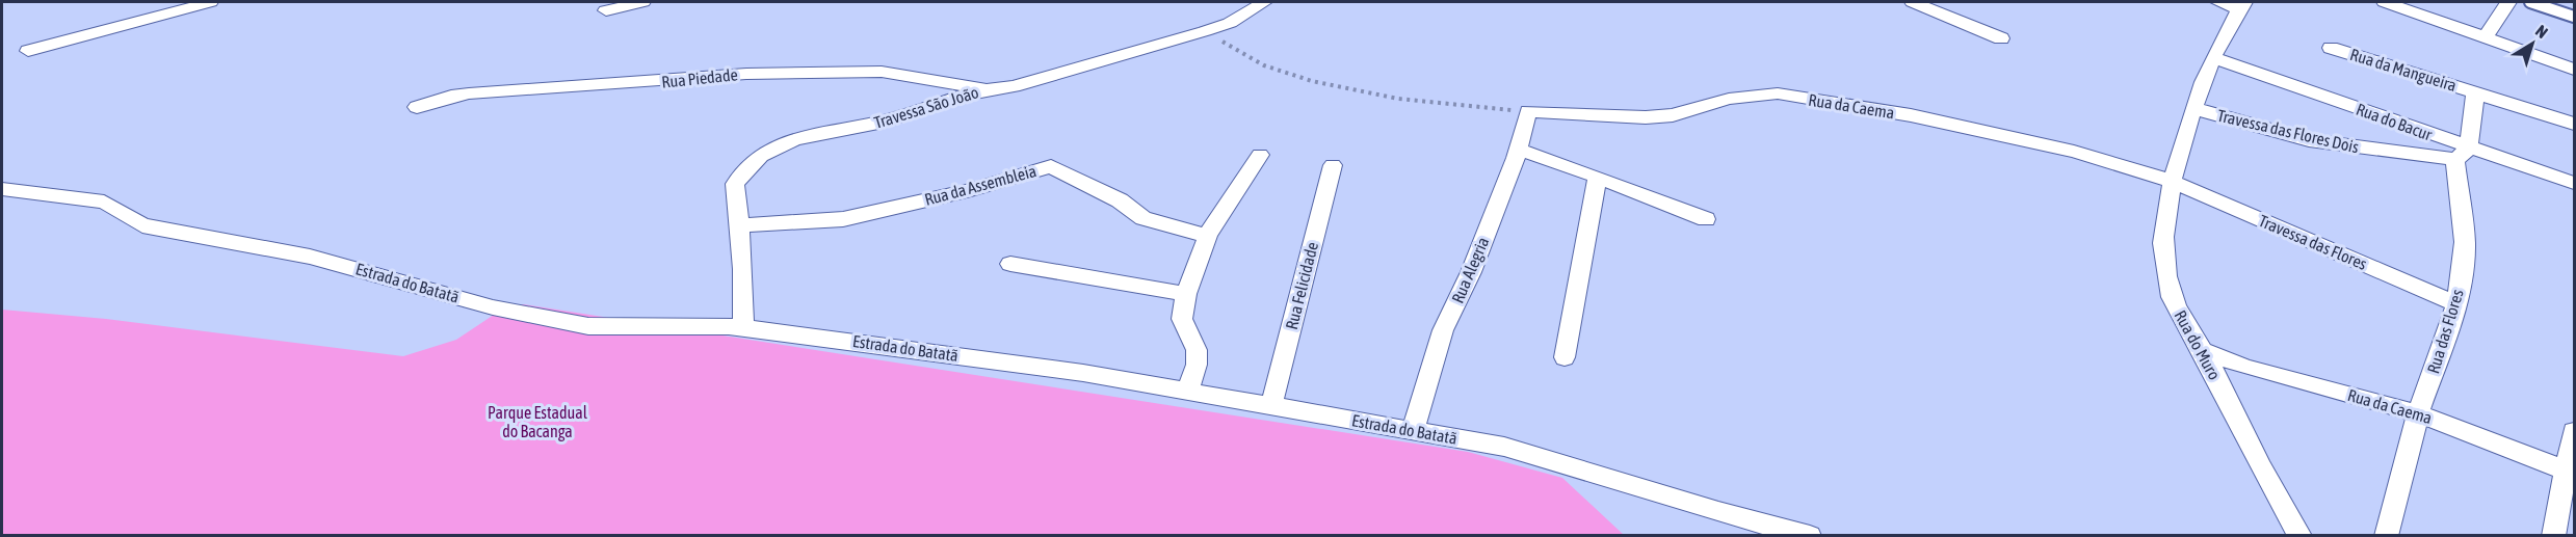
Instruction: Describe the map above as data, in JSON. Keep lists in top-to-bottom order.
{
  "streets": {
    "street": [
      "Rua da Mangueira",
      "Rua Piedade",
      "Rua da Caema",
      "Travessa São João",
      "Rua do Bacur",
      "Travessa das Flores Dois",
      "Rua da Assembleia",
      "Travessa das Flores",
      "Rua Alegria",
      "Estrada do Batatã",
      "Rua Felicidade",
      "Rua das Flores",
      "Rua do Muro"
    ]
  },
  "crossings": [
    ["Rua da Mangueira", "Rua das Flores"],
    ["Rua Piedade", "Travessa São João"],
    ["Rua da Caema", "Travessa das Flores"],
    ["Rua da Caema", "Rua Alegria"],
    ["Rua da Caema", "Rua das Flores"],
    ["Rua da Caema", "Rua do Muro"],
    ["Travessa São João", "Rua da Assembleia"],
    ["Travessa São João", "Estrada do Batatã"],
    ["Rua do Bacur", "Travessa das Flores Dois"],
    ["Rua do Bacur", "Rua das Flores"],
    ["Rua do Bacur", "Rua do Muro"],
    ["Travessa das Flores Dois", "Rua das Flores"],
    ["Travessa das Flores Dois", "Rua do Muro"],
    ["Travessa das Flores", "Rua das Flores"],
    ["Travessa das Flores", "Rua do Muro"],
    ["Rua Alegria", "Estrada do Batatã"],
    ["Estrada do Batatã", "Rua Felicidade"]
  ],
  "parks": ["Parque Estadual do Bacanga"],
  "north": "top right"
}
